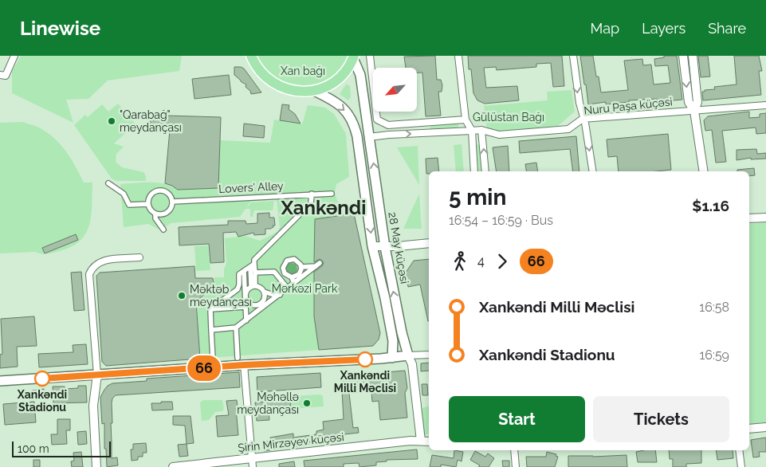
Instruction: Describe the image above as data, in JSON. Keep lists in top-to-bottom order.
{
  "streets": {
    "main road": ["28 May küçəsi"],
    "street": ["Nuru Paşa küçəsi", "Lovers' Alley", "Şirin Mirzəyev küçəsi"]
  },
  "crossings": [
    ["Nuru Paşa küçəsi", "28 May küçəsi"],
    ["28 May küçəsi", "Şirin Mirzəyev küçəsi"]
  ],
  "districts": ["Xankəndi"],
  "parks": ["Xan bağı", "Gülüstan Bağı", "Mərkəzi Park"],
  "places": [
    "\"Qarabağ\" meydançası",
    "Məktəb meydançası",
    "Xankəndi Milli Məclisi",
    "Xankəndi Stadionu",
    "Məhəllə meydançası"
  ],
  "lines": ["bus line 66"],
  "scale_bar": "100 m",
  "north": "bottom left",
  "page": {
    "header": "Linewise",
    "nav": ["Map", "Layers", "Share"],
    "on_map": "66",
    "heading": ["5 min", "16:54 – 16:59 · Bus", "$1.16"],
    "legs": ["4", "66"],
    "list": [
      {
        "name": "Xankəndi Milli Məclisi",
        "value": "16:58"
      },
      {
        "name": "Xankəndi Stadionu",
        "value": "16:59"
      }
    ],
    "buttons": ["Start", "Tickets"],
    "scale": "100 m"
  }
}
